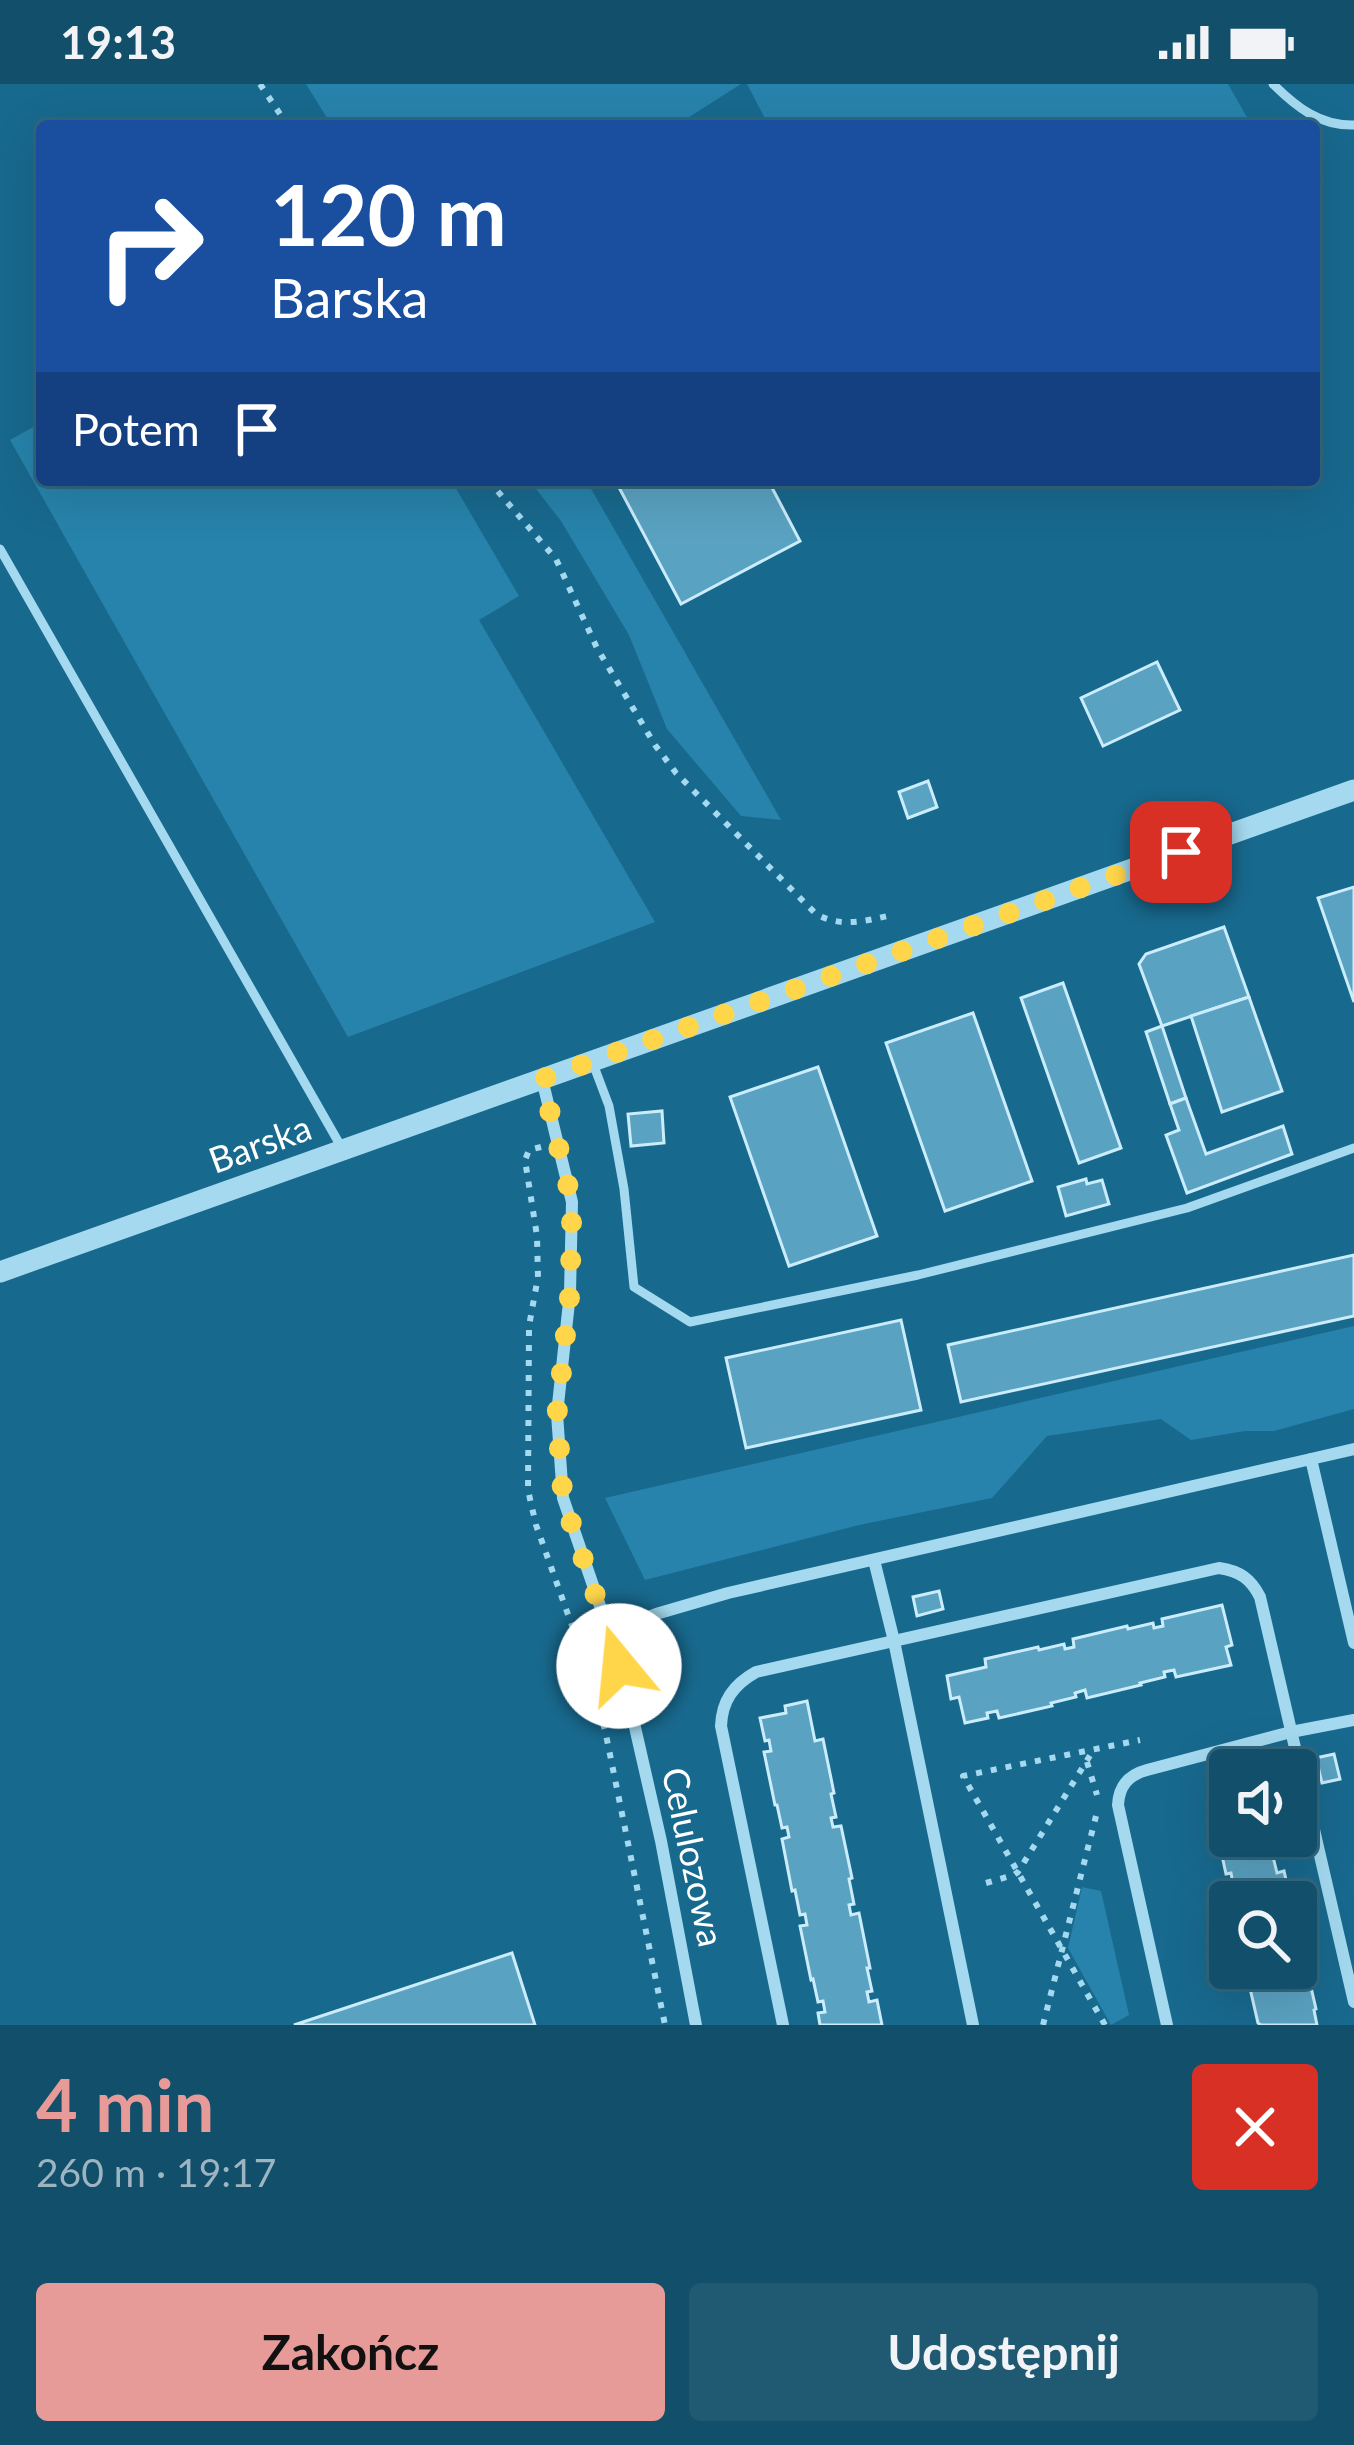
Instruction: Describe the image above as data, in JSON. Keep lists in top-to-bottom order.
{
  "streets": {
    "street": ["Barska", "Celulozowa"]
  },
  "page": {
    "status": "19:13",
    "turn": ["120 m", "Barska"],
    "then": "Potem",
    "heading": ["4 min", "260 m · 19:17"],
    "buttons": ["Zakończ", "Udostępnij"]
  }
}
